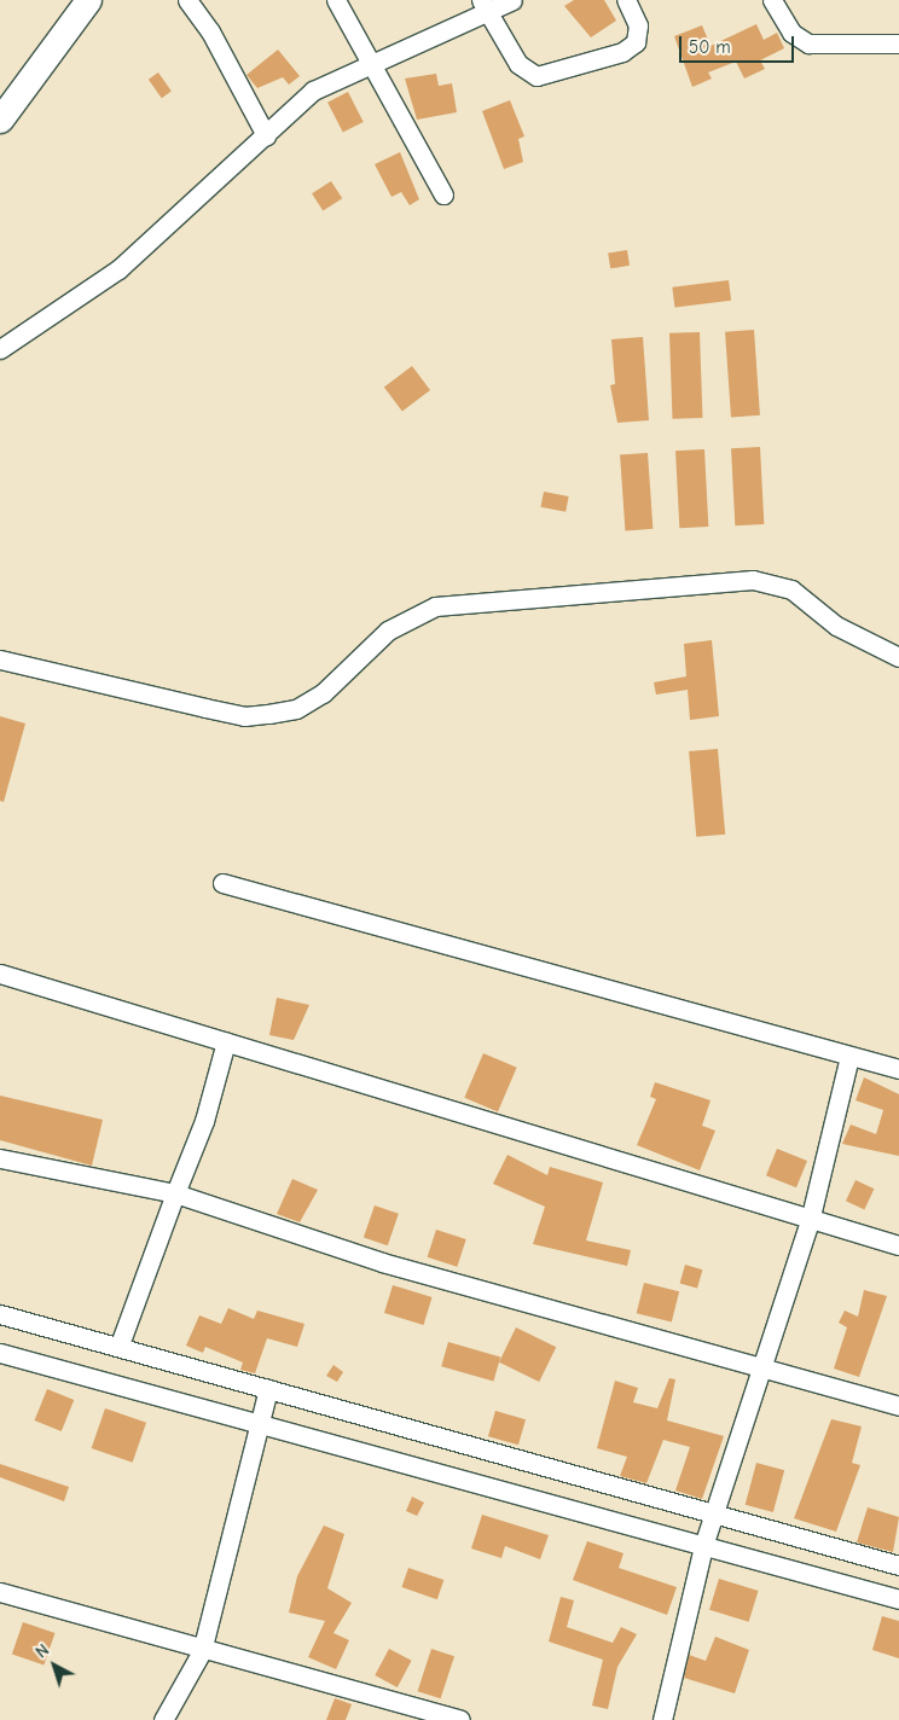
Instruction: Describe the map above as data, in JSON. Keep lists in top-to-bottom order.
{
  "scale_bar": "50 m",
  "north": "top left"
}
